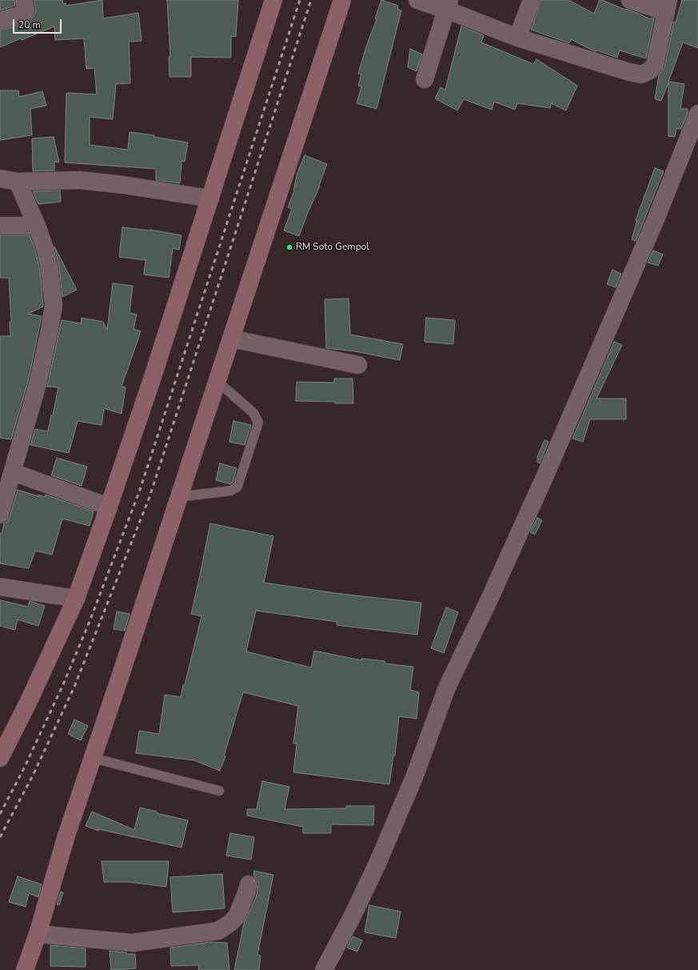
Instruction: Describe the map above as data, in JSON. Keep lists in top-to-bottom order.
{
  "places": ["RM Soto Gempol"],
  "scale_bar": "20 m"
}
